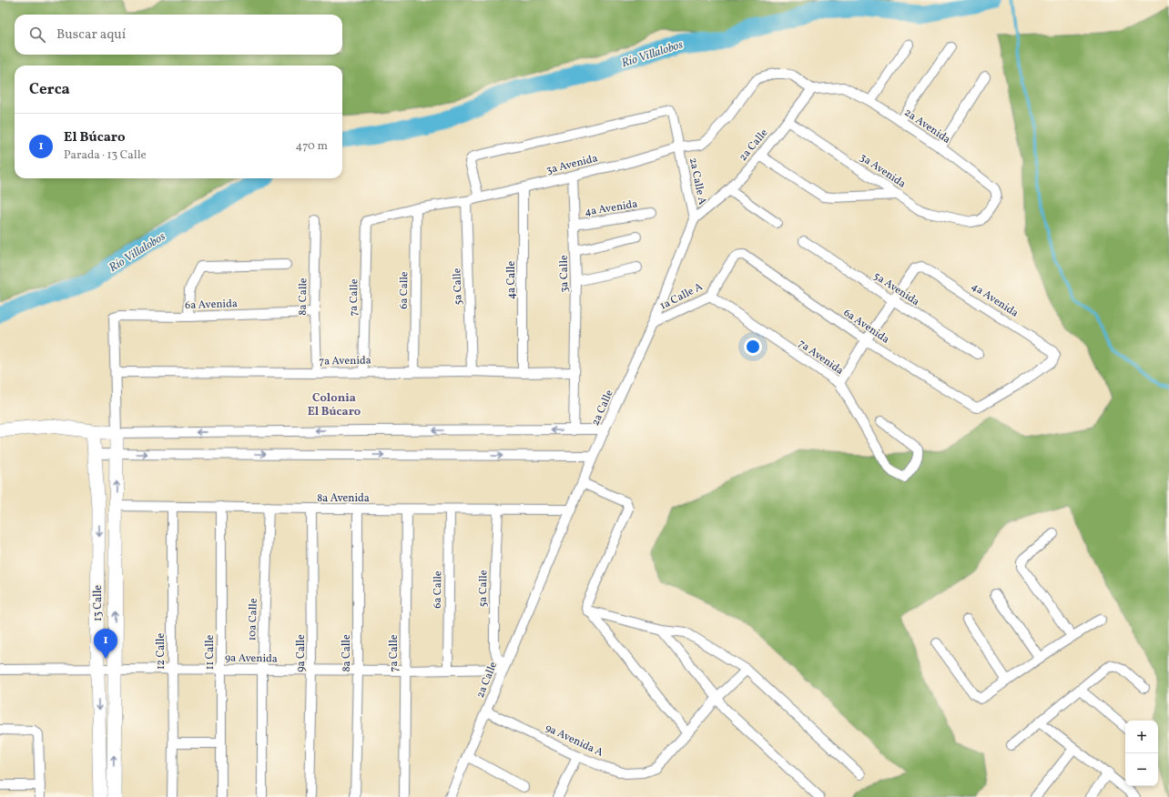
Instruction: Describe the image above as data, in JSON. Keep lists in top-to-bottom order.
{
  "streets": {
    "main road": ["13 Calle"],
    "street": [
      "2a Avenida",
      "2a Calle",
      "3a Avenida",
      "2a Calle A",
      "4a Avenida",
      "3a Calle",
      "4a Calle",
      "5a Calle",
      "5a Avenida",
      "6a Calle",
      "1a Calle A",
      "8a Calle",
      "7a Calle",
      "6a Avenida",
      "7a Avenida",
      "8a Avenida",
      "10a Calle",
      "12 Calle",
      "11 Calle",
      "9a Calle",
      "9a Avenida",
      "9a Avenida A"
    ]
  },
  "crossings": [
    ["2a Avenida", "2a Calle"],
    ["2a Avenida", "3a Avenida"],
    ["2a Calle", "3a Avenida"],
    ["2a Calle", "2a Calle A"],
    ["2a Calle", "5a Calle"],
    ["2a Calle", "1a Calle A"],
    ["2a Calle", "8a Avenida"],
    ["2a Calle", "9a Avenida"],
    ["2a Calle", "9a Avenida A"],
    ["3a Avenida", "2a Calle A"],
    ["3a Avenida", "3a Calle"],
    ["3a Avenida", "4a Calle"],
    ["3a Avenida", "5a Calle"],
    ["3a Avenida", "6a Calle"],
    ["3a Avenida", "7a Calle"],
    ["4a Avenida", "3a Calle"],
    ["4a Avenida", "5a Avenida"],
    ["4a Avenida", "6a Avenida"],
    ["3a Calle", "7a Avenida"],
    ["4a Calle", "7a Avenida"],
    ["5a Calle", "7a Avenida"],
    ["5a Calle", "8a Avenida"],
    ["5a Calle", "9a Avenida"],
    ["6a Calle", "7a Avenida"],
    ["6a Calle", "8a Avenida"],
    ["6a Calle", "9a Avenida"],
    ["1a Calle A", "6a Avenida"],
    ["1a Calle A", "7a Avenida"],
    ["8a Calle", "6a Avenida"],
    ["8a Calle", "7a Avenida"],
    ["8a Calle", "8a Avenida"],
    ["8a Calle", "9a Avenida"],
    ["7a Calle", "7a Avenida"],
    ["7a Calle", "8a Avenida"],
    ["7a Calle", "9a Avenida"],
    ["6a Avenida", "7a Avenida"],
    ["8a Avenida", "13 Calle"],
    ["8a Avenida", "10a Calle"],
    ["8a Avenida", "12 Calle"],
    ["8a Avenida", "11 Calle"],
    ["8a Avenida", "9a Calle"],
    ["13 Calle", "9a Avenida"],
    ["10a Calle", "9a Avenida"],
    ["12 Calle", "9a Avenida"],
    ["11 Calle", "9a Avenida"],
    ["9a Calle", "9a Avenida"]
  ],
  "districts": ["Colonia El Búcaro"],
  "water": ["Río Villalobos"],
  "page": {
    "search": "Buscar aquí",
    "heading": "Cerca",
    "list": [
      {
        "mark": "1",
        "name": "El Búcaro",
        "note": "Parada · 13 Calle",
        "value": "470 m"
      }
    ],
    "pins": "1",
    "map_buttons": ["+", "−"]
  }
}
